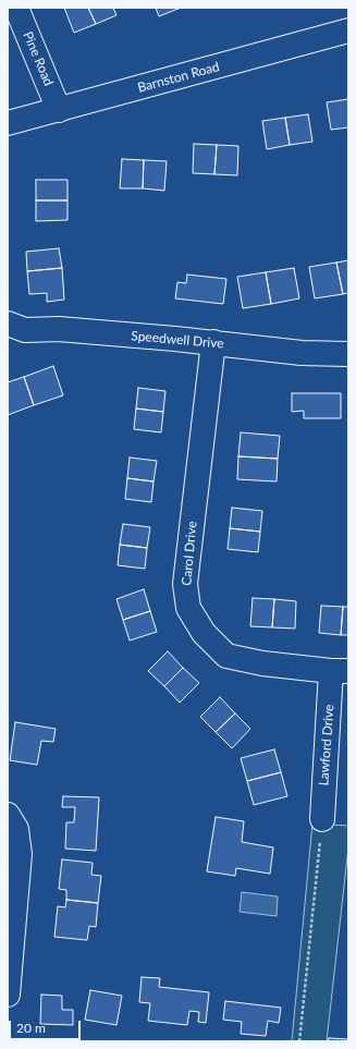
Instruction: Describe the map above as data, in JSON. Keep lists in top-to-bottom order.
{
  "streets": {
    "street": [
      "Pine Road",
      "Barnston Road",
      "Speedwell Drive",
      "Carol Drive",
      "Lawford Drive"
    ]
  },
  "crossings": [
    ["Pine Road", "Barnston Road"],
    ["Speedwell Drive", "Carol Drive"],
    ["Carol Drive", "Lawford Drive"]
  ],
  "scale_bar": "20 m"
}
